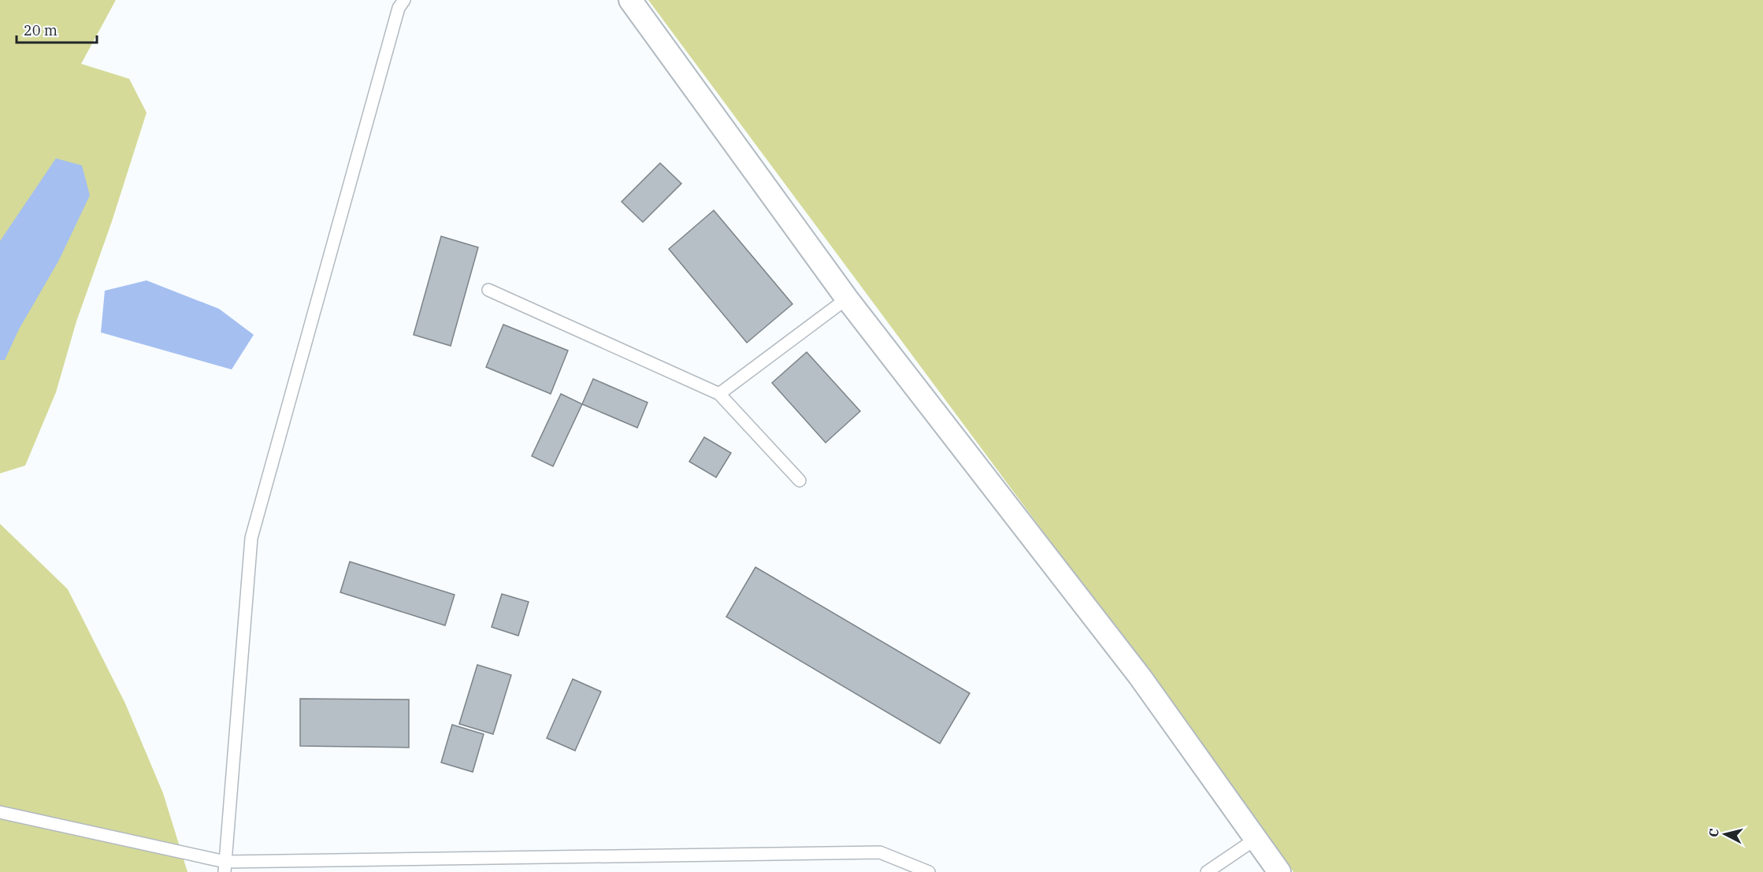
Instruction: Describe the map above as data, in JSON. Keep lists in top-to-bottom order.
{
  "scale_bar": "20 m",
  "north": "left"
}
